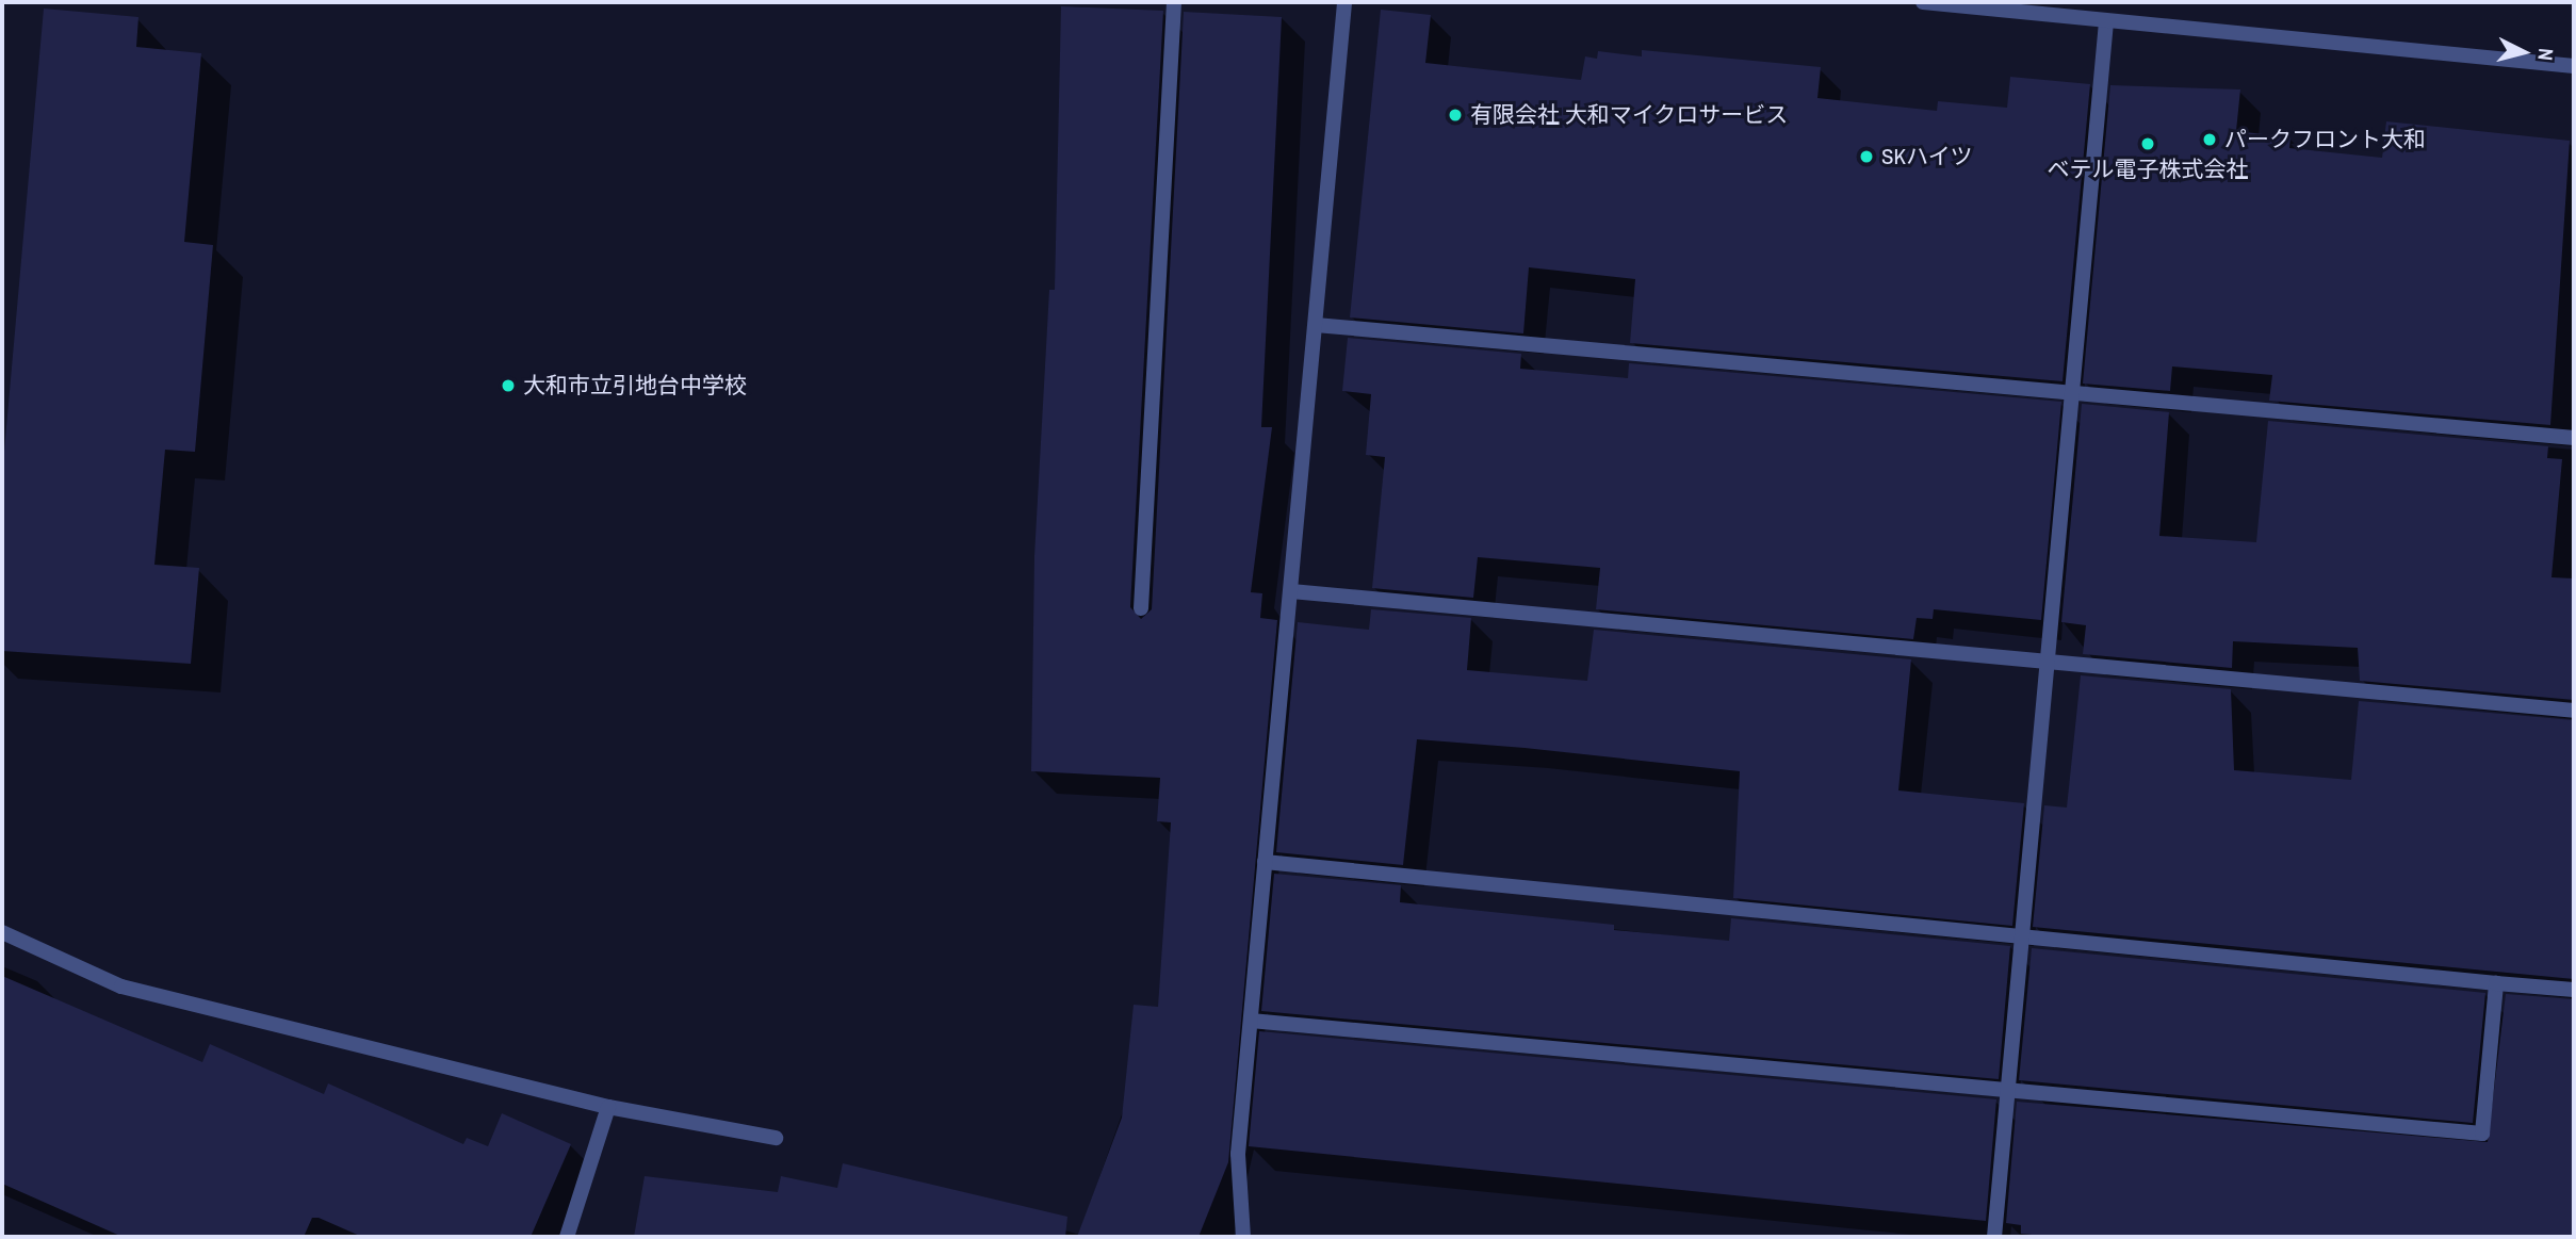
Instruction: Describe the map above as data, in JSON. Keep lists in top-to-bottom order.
{
  "places": [
    "有限会社 大和マイクロサービス",
    "パークフロント大和",
    "ベテル電子株式会社",
    "SKハイツ",
    "大和市立引地台中学校"
  ],
  "north": "right"
}
